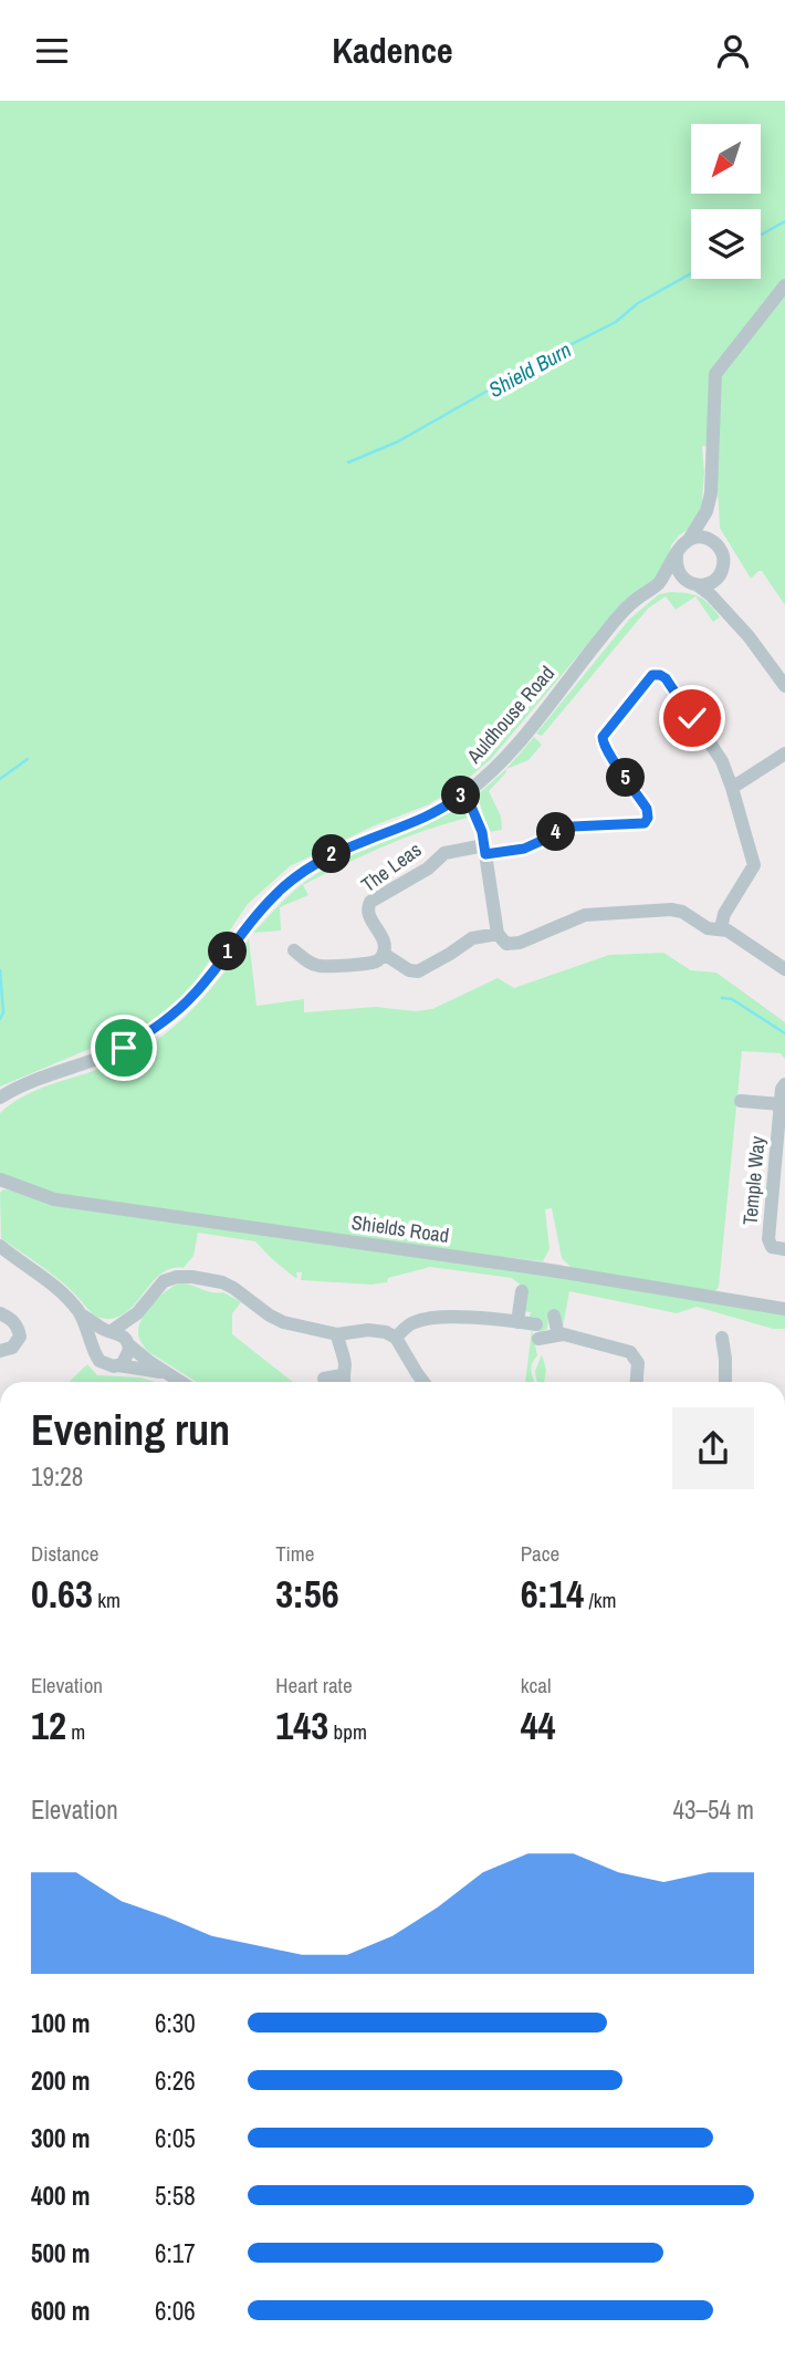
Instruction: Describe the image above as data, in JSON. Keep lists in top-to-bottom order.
{
  "streets": {
    "street": [
      "Auldhouse Road",
      "The Leas",
      "Temple Way",
      "Shields Road"
    ]
  },
  "water": ["Shield Burn"],
  "north": "bottom left",
  "page": {
    "header": "Kadence",
    "pins": [
      "5",
      "3",
      "4",
      "2",
      "1"
    ],
    "heading": ["Evening run", "19:28"],
    "stats": [
      ["Distance", "0.63 km"],
      ["Time", "3:56"],
      ["Pace", "6:14 /km"],
      ["Elevation", "12 m"],
      ["Heart rate", "143 bpm"],
      ["kcal", "44"]
    ],
    "chart": ["Elevation", "43–54 m"],
    "list": [
      {
        "name": "100 m",
        "note": "6:30"
      },
      {
        "name": "200 m",
        "note": "6:26"
      },
      {
        "name": "300 m",
        "note": "6:05"
      },
      {
        "name": "400 m",
        "note": "5:58"
      },
      {
        "name": "500 m",
        "note": "6:17"
      },
      {
        "name": "600 m",
        "note": "6:06"
      }
    ]
  }
}
